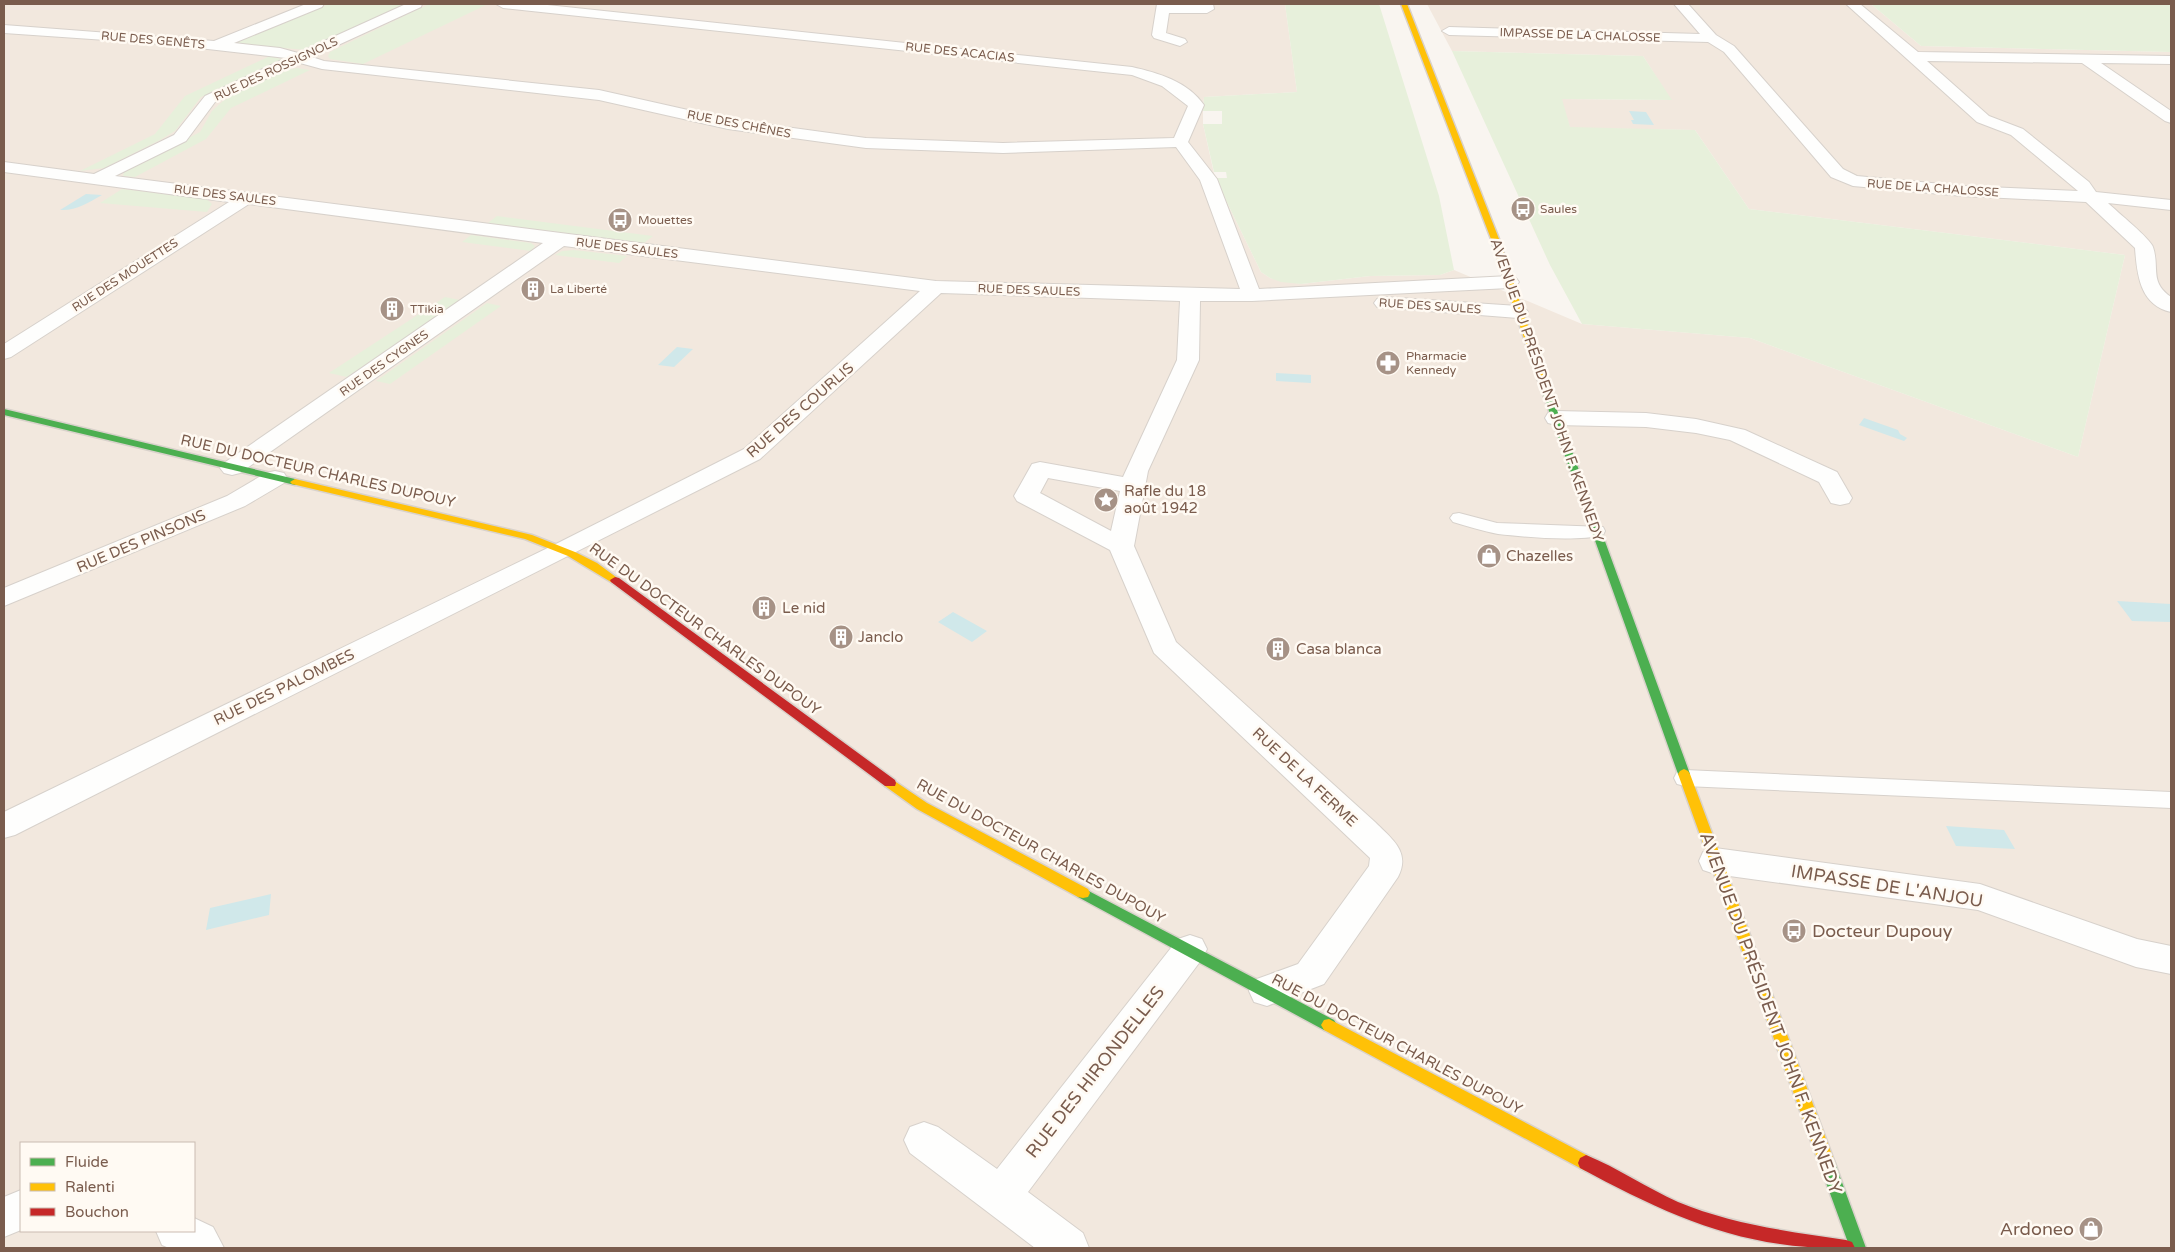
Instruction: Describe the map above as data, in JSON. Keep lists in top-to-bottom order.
{
  "streets": {
    "main road": ["AVENUE DU PRÉSIDENT JOHN F. KENNEDY", "RUE DU DOCTEUR CHARLES DUPOUY"],
    "street": [
      "IMPASSE DE LA CHALOSSE",
      "RUE DES GENÊTS",
      "RUE DES ACACIAS",
      "RUE DES ROSSIGNOLS",
      "RUE DES CHÊNES",
      "RUE DE LA CHALOSSE",
      "RUE DES SAULES",
      "RUE DES MOUETTES",
      "RUE DES CYGNES",
      "RUE DES COURLIS",
      "RUE DES PINSONS",
      "RUE DES PALOMBES",
      "RUE DE LA FERME",
      "IMPASSE DE L'ANJOU",
      "RUE DES HIRONDELLES"
    ]
  },
  "crossings": [
    ["IMPASSE DE LA CHALOSSE", "RUE DE LA CHALOSSE"],
    ["RUE DES GENÊTS", "RUE DES ROSSIGNOLS"],
    ["RUE DES GENÊTS", "RUE DES CHÊNES"],
    ["RUE DES ACACIAS", "RUE DES CHÊNES"],
    ["RUE DES ROSSIGNOLS", "RUE DES CHÊNES"],
    ["RUE DES ROSSIGNOLS", "RUE DES SAULES"],
    ["RUE DES SAULES", "RUE DES MOUETTES"],
    ["RUE DES SAULES", "RUE DES CYGNES"],
    ["RUE DES SAULES", "AVENUE DU PRÉSIDENT JOHN F. KENNEDY"],
    ["RUE DES SAULES", "RUE DES COURLIS"],
    ["RUE DES CYGNES", "RUE DU DOCTEUR CHARLES DUPOUY"],
    ["AVENUE DU PRÉSIDENT JOHN F. KENNEDY", "IMPASSE DE L'ANJOU"],
    ["RUE DES COURLIS", "RUE DU DOCTEUR CHARLES DUPOUY"],
    ["RUE DES COURLIS", "RUE DES PALOMBES"],
    ["RUE DU DOCTEUR CHARLES DUPOUY", "RUE DES PINSONS"],
    ["RUE DU DOCTEUR CHARLES DUPOUY", "RUE DES PALOMBES"],
    ["RUE DU DOCTEUR CHARLES DUPOUY", "RUE DE LA FERME"],
    ["RUE DU DOCTEUR CHARLES DUPOUY", "RUE DES HIRONDELLES"]
  ],
  "places": {
    "bus stop": ["Saules", "Mouettes", "Docteur Dupouy"],
    "building": [
      "La Liberté",
      "TTikia",
      "Le nid",
      "Janclo",
      "Casa blanca"
    ],
    "pharmacy": ["Pharmacie Kennedy"],
    "place": ["Rafle du 18 août 1942"],
    "shop": ["Chazelles", "Ardoneo"]
  },
  "legend": ["Fluide", "Ralenti", "Bouchon"]
}
